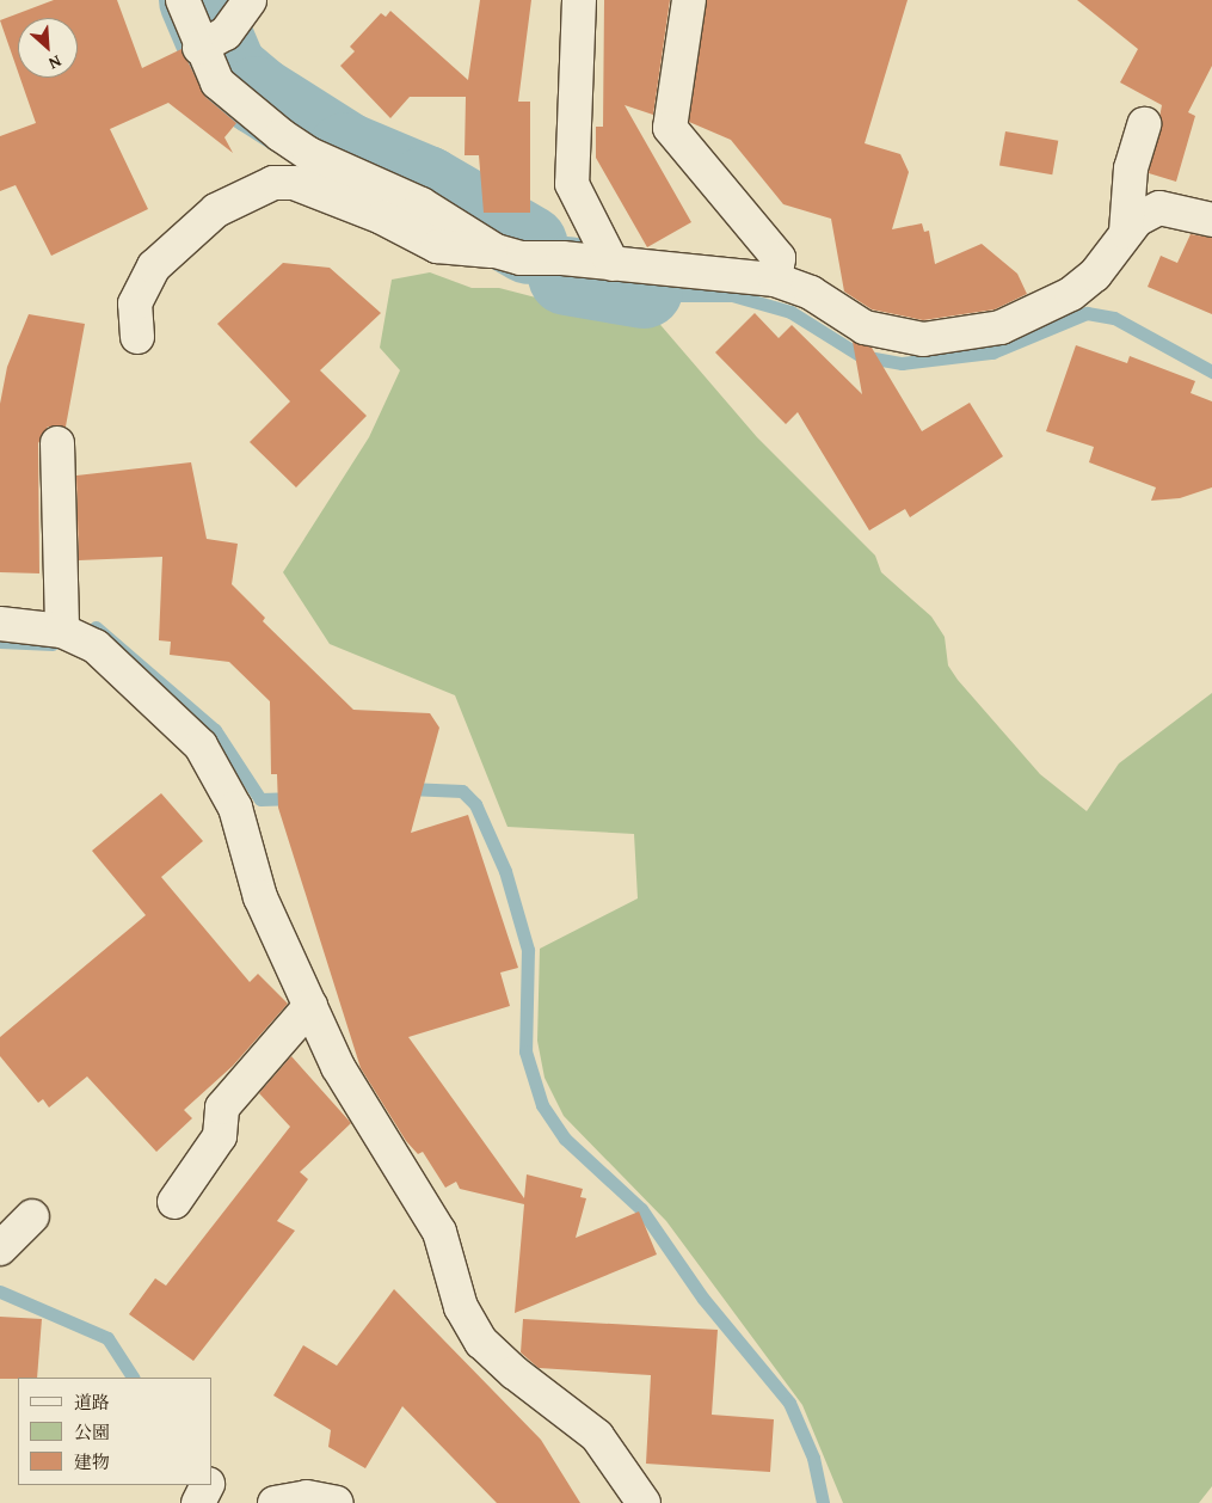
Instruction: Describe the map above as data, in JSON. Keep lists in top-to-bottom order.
{
  "legend": ["道路", "公園", "建物"],
  "north": "bottom right"
}
